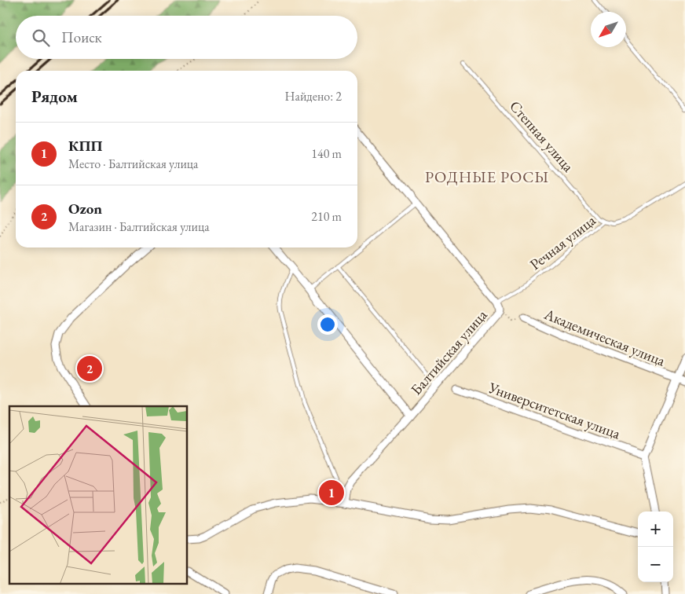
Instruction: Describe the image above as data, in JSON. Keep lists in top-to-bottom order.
{
  "streets": {
    "street": ["Академическая улица", "Балтийская улица", "Университетская улица"],
    "lane": ["Степная улица", "Речная улица"]
  },
  "crossings": [
    ["Степная улица", "Речная улица"],
    ["Речная улица", "Балтийская улица"]
  ],
  "districts": ["РОДНЫЕ РОСЫ"],
  "north": "bottom left",
  "page": {
    "search": "Поиск",
    "heading": ["Рядом", "Найдено: 2"],
    "list": [
      {
        "mark": "1",
        "name": "КПП",
        "note": "Место · Балтийская улица",
        "value": "140 m"
      },
      {
        "mark": "2",
        "name": "Ozon",
        "note": "Магазин · Балтийская улица",
        "value": "210 m"
      }
    ],
    "pins": ["2", "1"],
    "map_buttons": ["+", "−"]
  }
}
